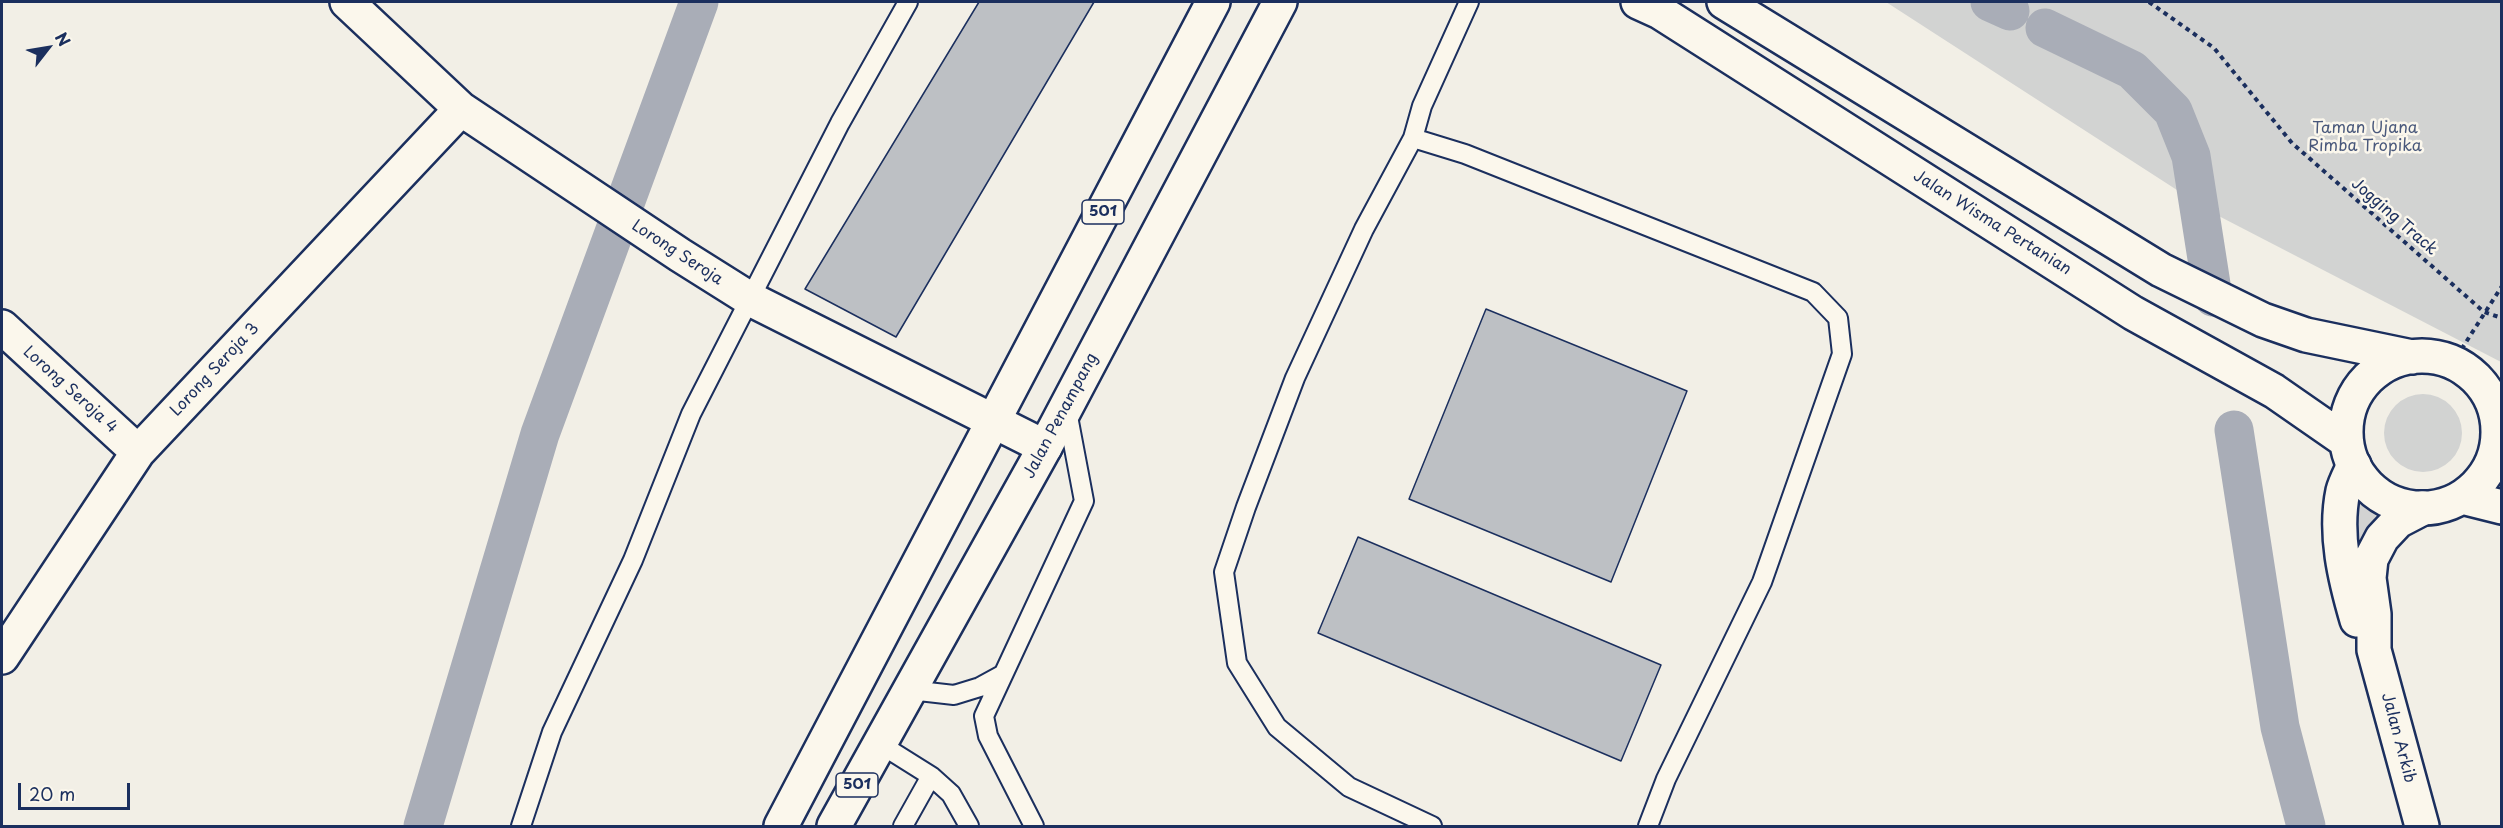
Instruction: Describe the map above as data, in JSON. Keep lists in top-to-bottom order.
{
  "streets": {
    "street": [
      "501",
      "Jalan Wisma Pertanian",
      "Lorong Seroja",
      "Lorong Seroja 3",
      "Lorong Seroja 4",
      "Jalan Penampang",
      "Jalan Arkib"
    ],
    "path": ["Jogging Track"]
  },
  "crossings": [
    ["501", "Lorong Seroja"],
    ["Jalan Wisma Pertanian", "Jalan Arkib"],
    ["Lorong Seroja", "Lorong Seroja 3"],
    ["Lorong Seroja", "Jalan Penampang"],
    ["Lorong Seroja 3", "Lorong Seroja 4"]
  ],
  "parks": ["Taman Ujana Rimba Tropika"],
  "scale_bar": "20 m",
  "north": "top right"
}
